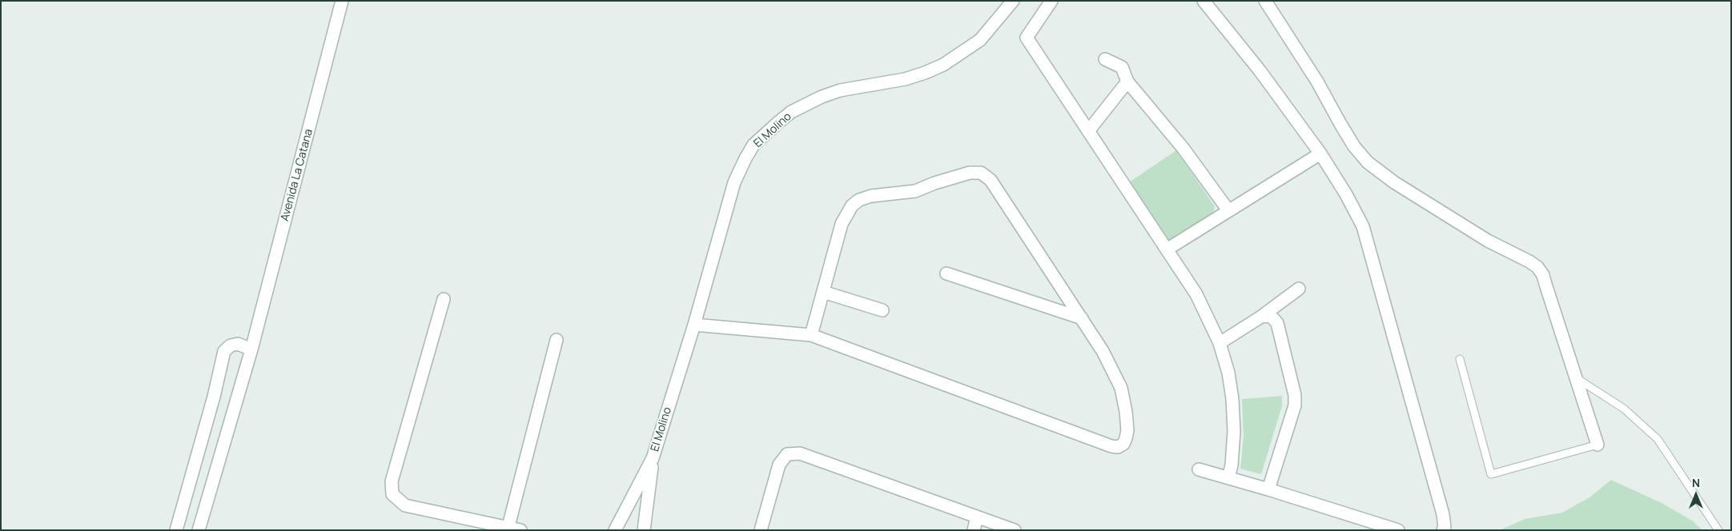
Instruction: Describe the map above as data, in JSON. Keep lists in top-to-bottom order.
{
  "streets": {
    "street": ["El Molino", "Avenida La Catana"]
  },
  "north": "top"
}
